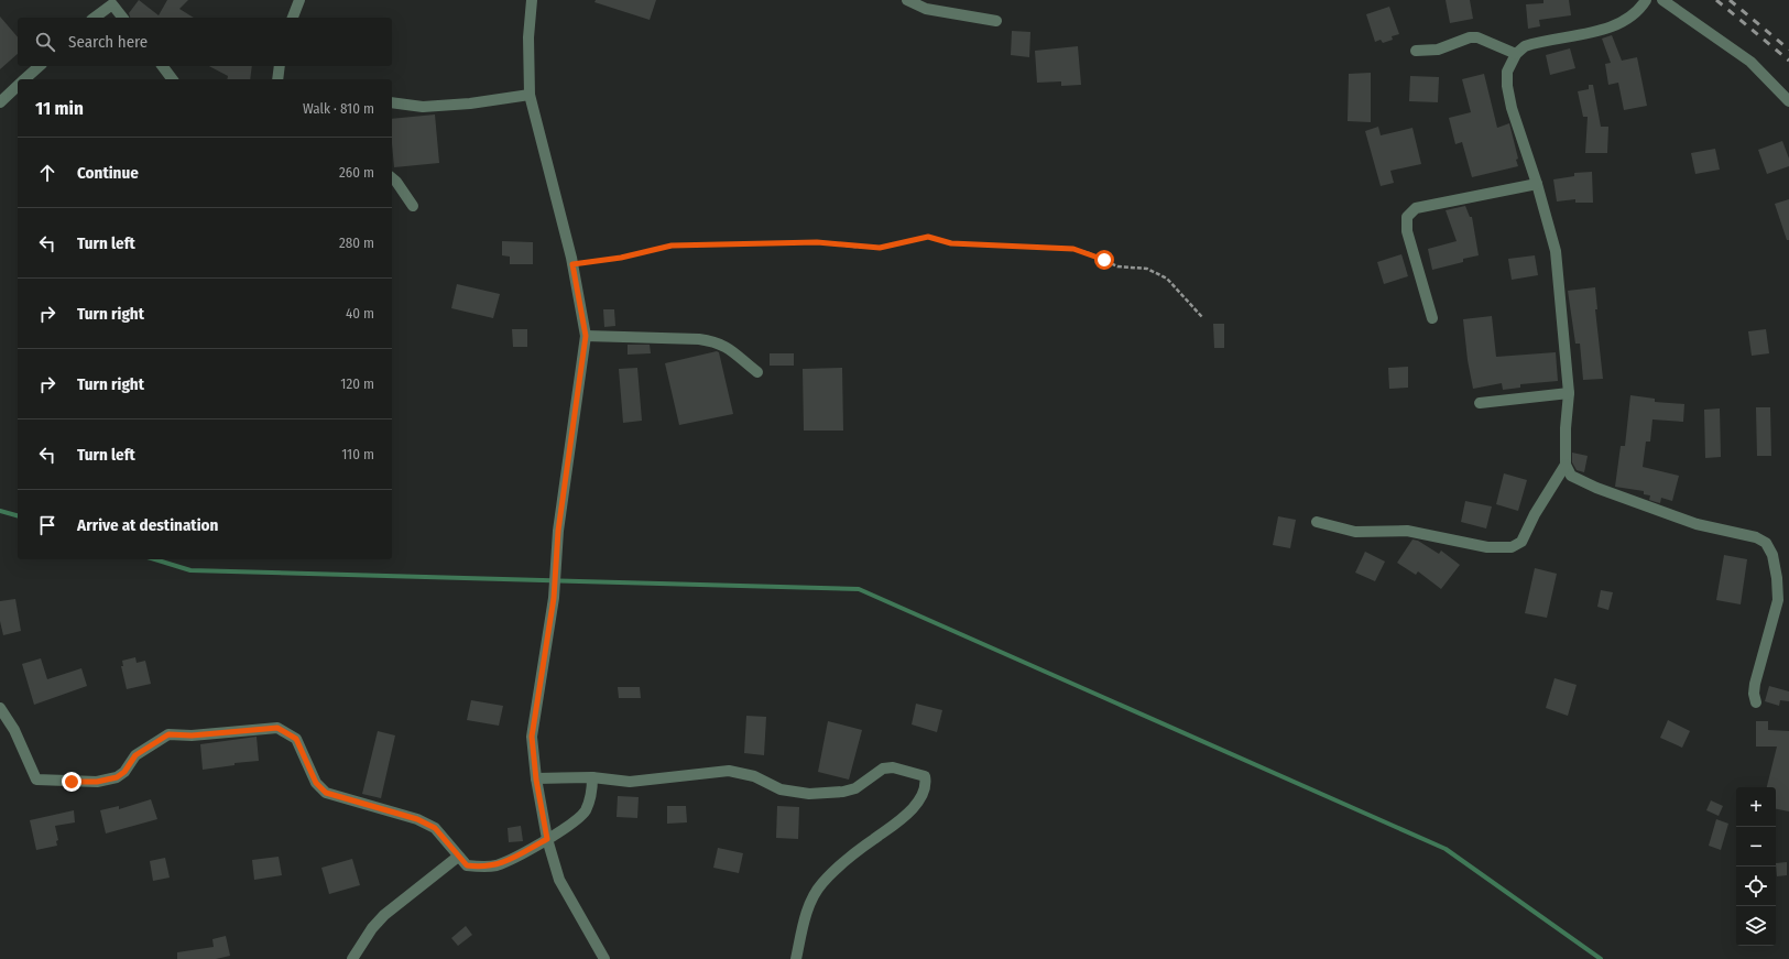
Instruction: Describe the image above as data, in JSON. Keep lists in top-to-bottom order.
{
  "page": {
    "search": "Search here",
    "heading": ["11 min", "Walk · 810 m"],
    "list": [
      ["Continue", "260 m"],
      ["Turn left", "280 m"],
      ["Turn right", "40 m"],
      ["Turn right", "120 m"],
      ["Turn left", "110 m"],
      "Arrive at destination"
    ],
    "map_buttons": ["+", "−"]
  }
}
